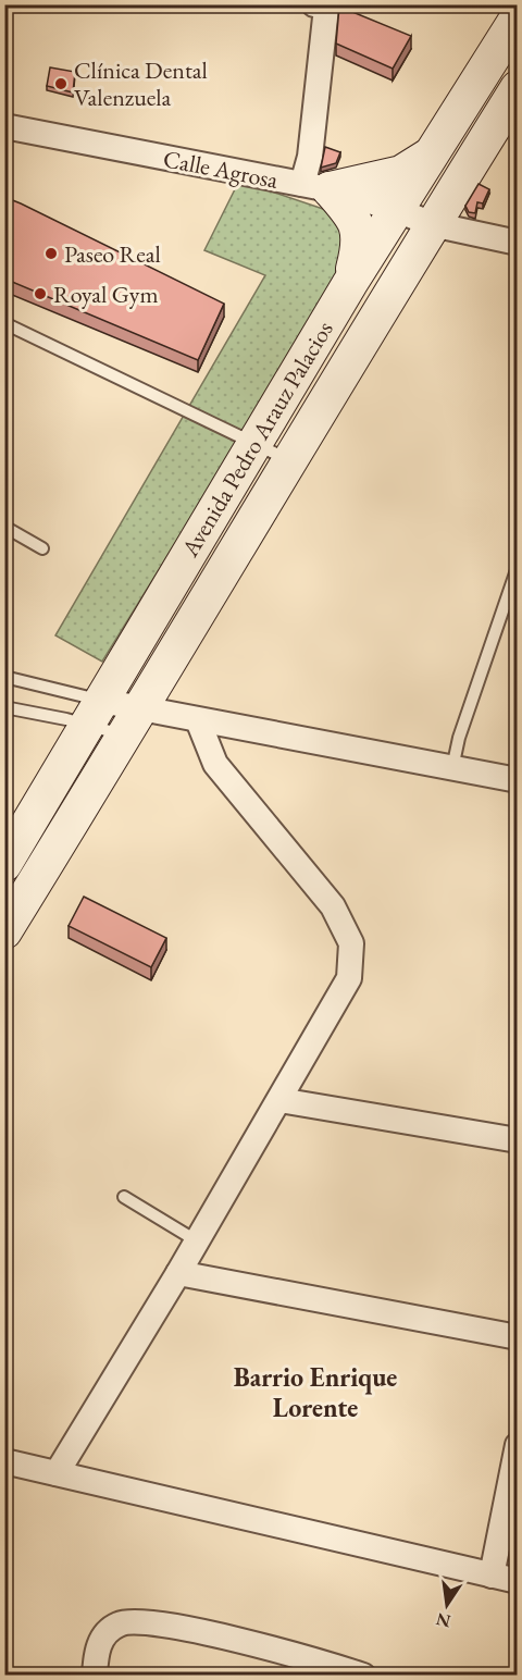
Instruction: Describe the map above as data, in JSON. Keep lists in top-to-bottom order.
{
  "streets": {
    "street": ["Calle Agrosa", "Avenida Pedro Arauz Palacios"]
  },
  "crossings": [
    ["Calle Agrosa", "Avenida Pedro Arauz Palacios"]
  ],
  "districts": ["Barrio Enrique Lorente"],
  "places": ["Clínica Dental Valenzuela", "Paseo Real", "Royal Gym"],
  "north": "bottom"
}
